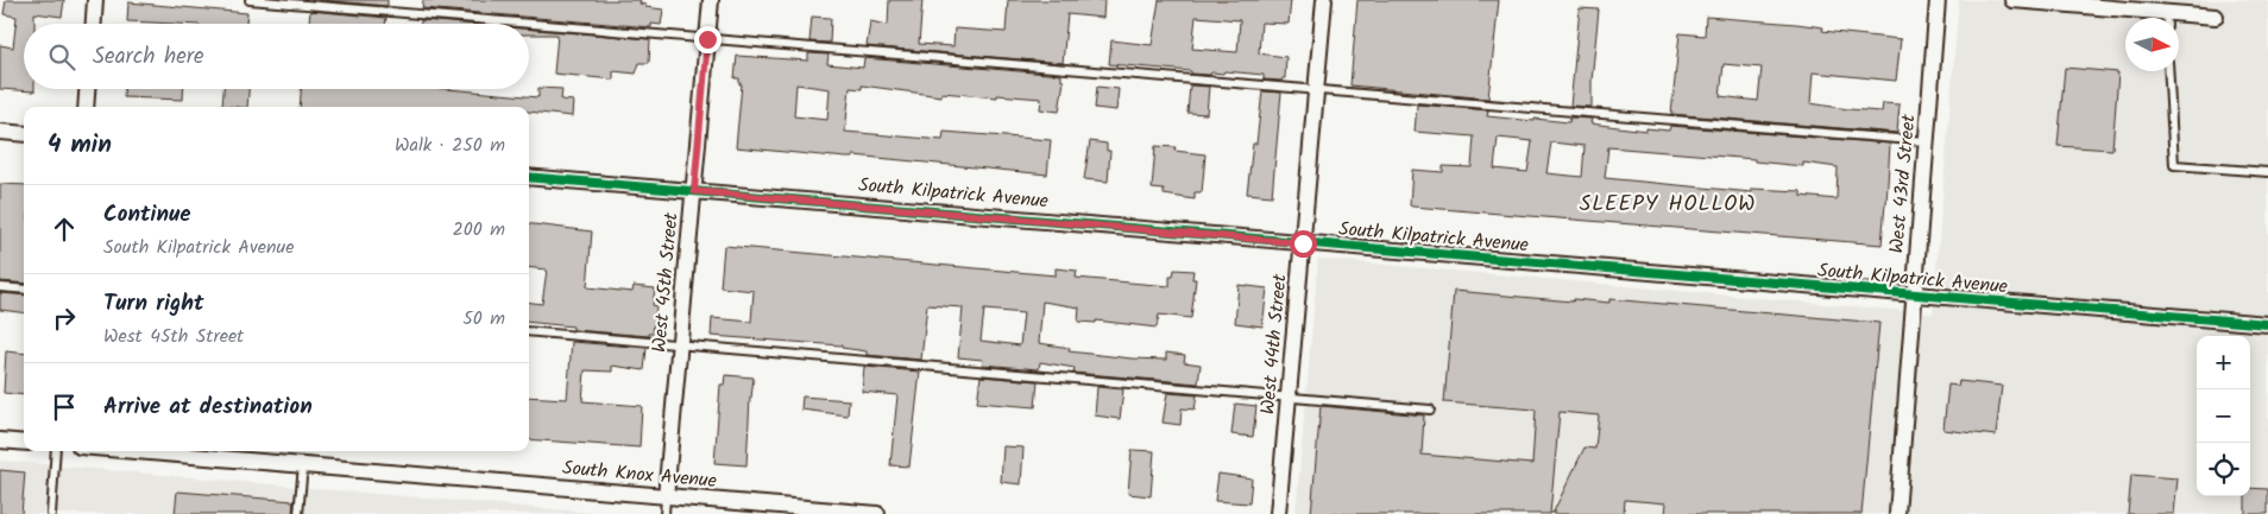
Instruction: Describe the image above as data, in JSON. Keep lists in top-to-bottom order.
{
  "streets": {
    "street": [
      "West 43rd Street",
      "South Kilpatrick Avenue",
      "West 45th Street",
      "West 44th Street",
      "South Knox Avenue"
    ]
  },
  "crossings": [
    ["West 43rd Street", "South Kilpatrick Avenue"],
    ["South Kilpatrick Avenue", "West 45th Street"],
    ["South Kilpatrick Avenue", "West 44th Street"],
    ["West 45th Street", "South Knox Avenue"]
  ],
  "districts": ["SLEEPY HOLLOW"],
  "north": "right",
  "page": {
    "search": "Search here",
    "heading": ["4 min", "Walk · 250 m"],
    "list": [
      ["Continue", "South Kilpatrick Avenue", "200 m"],
      ["Turn right", "West 45th Street", "50 m"],
      "Arrive at destination"
    ],
    "map_buttons": ["+", "−"]
  }
}
